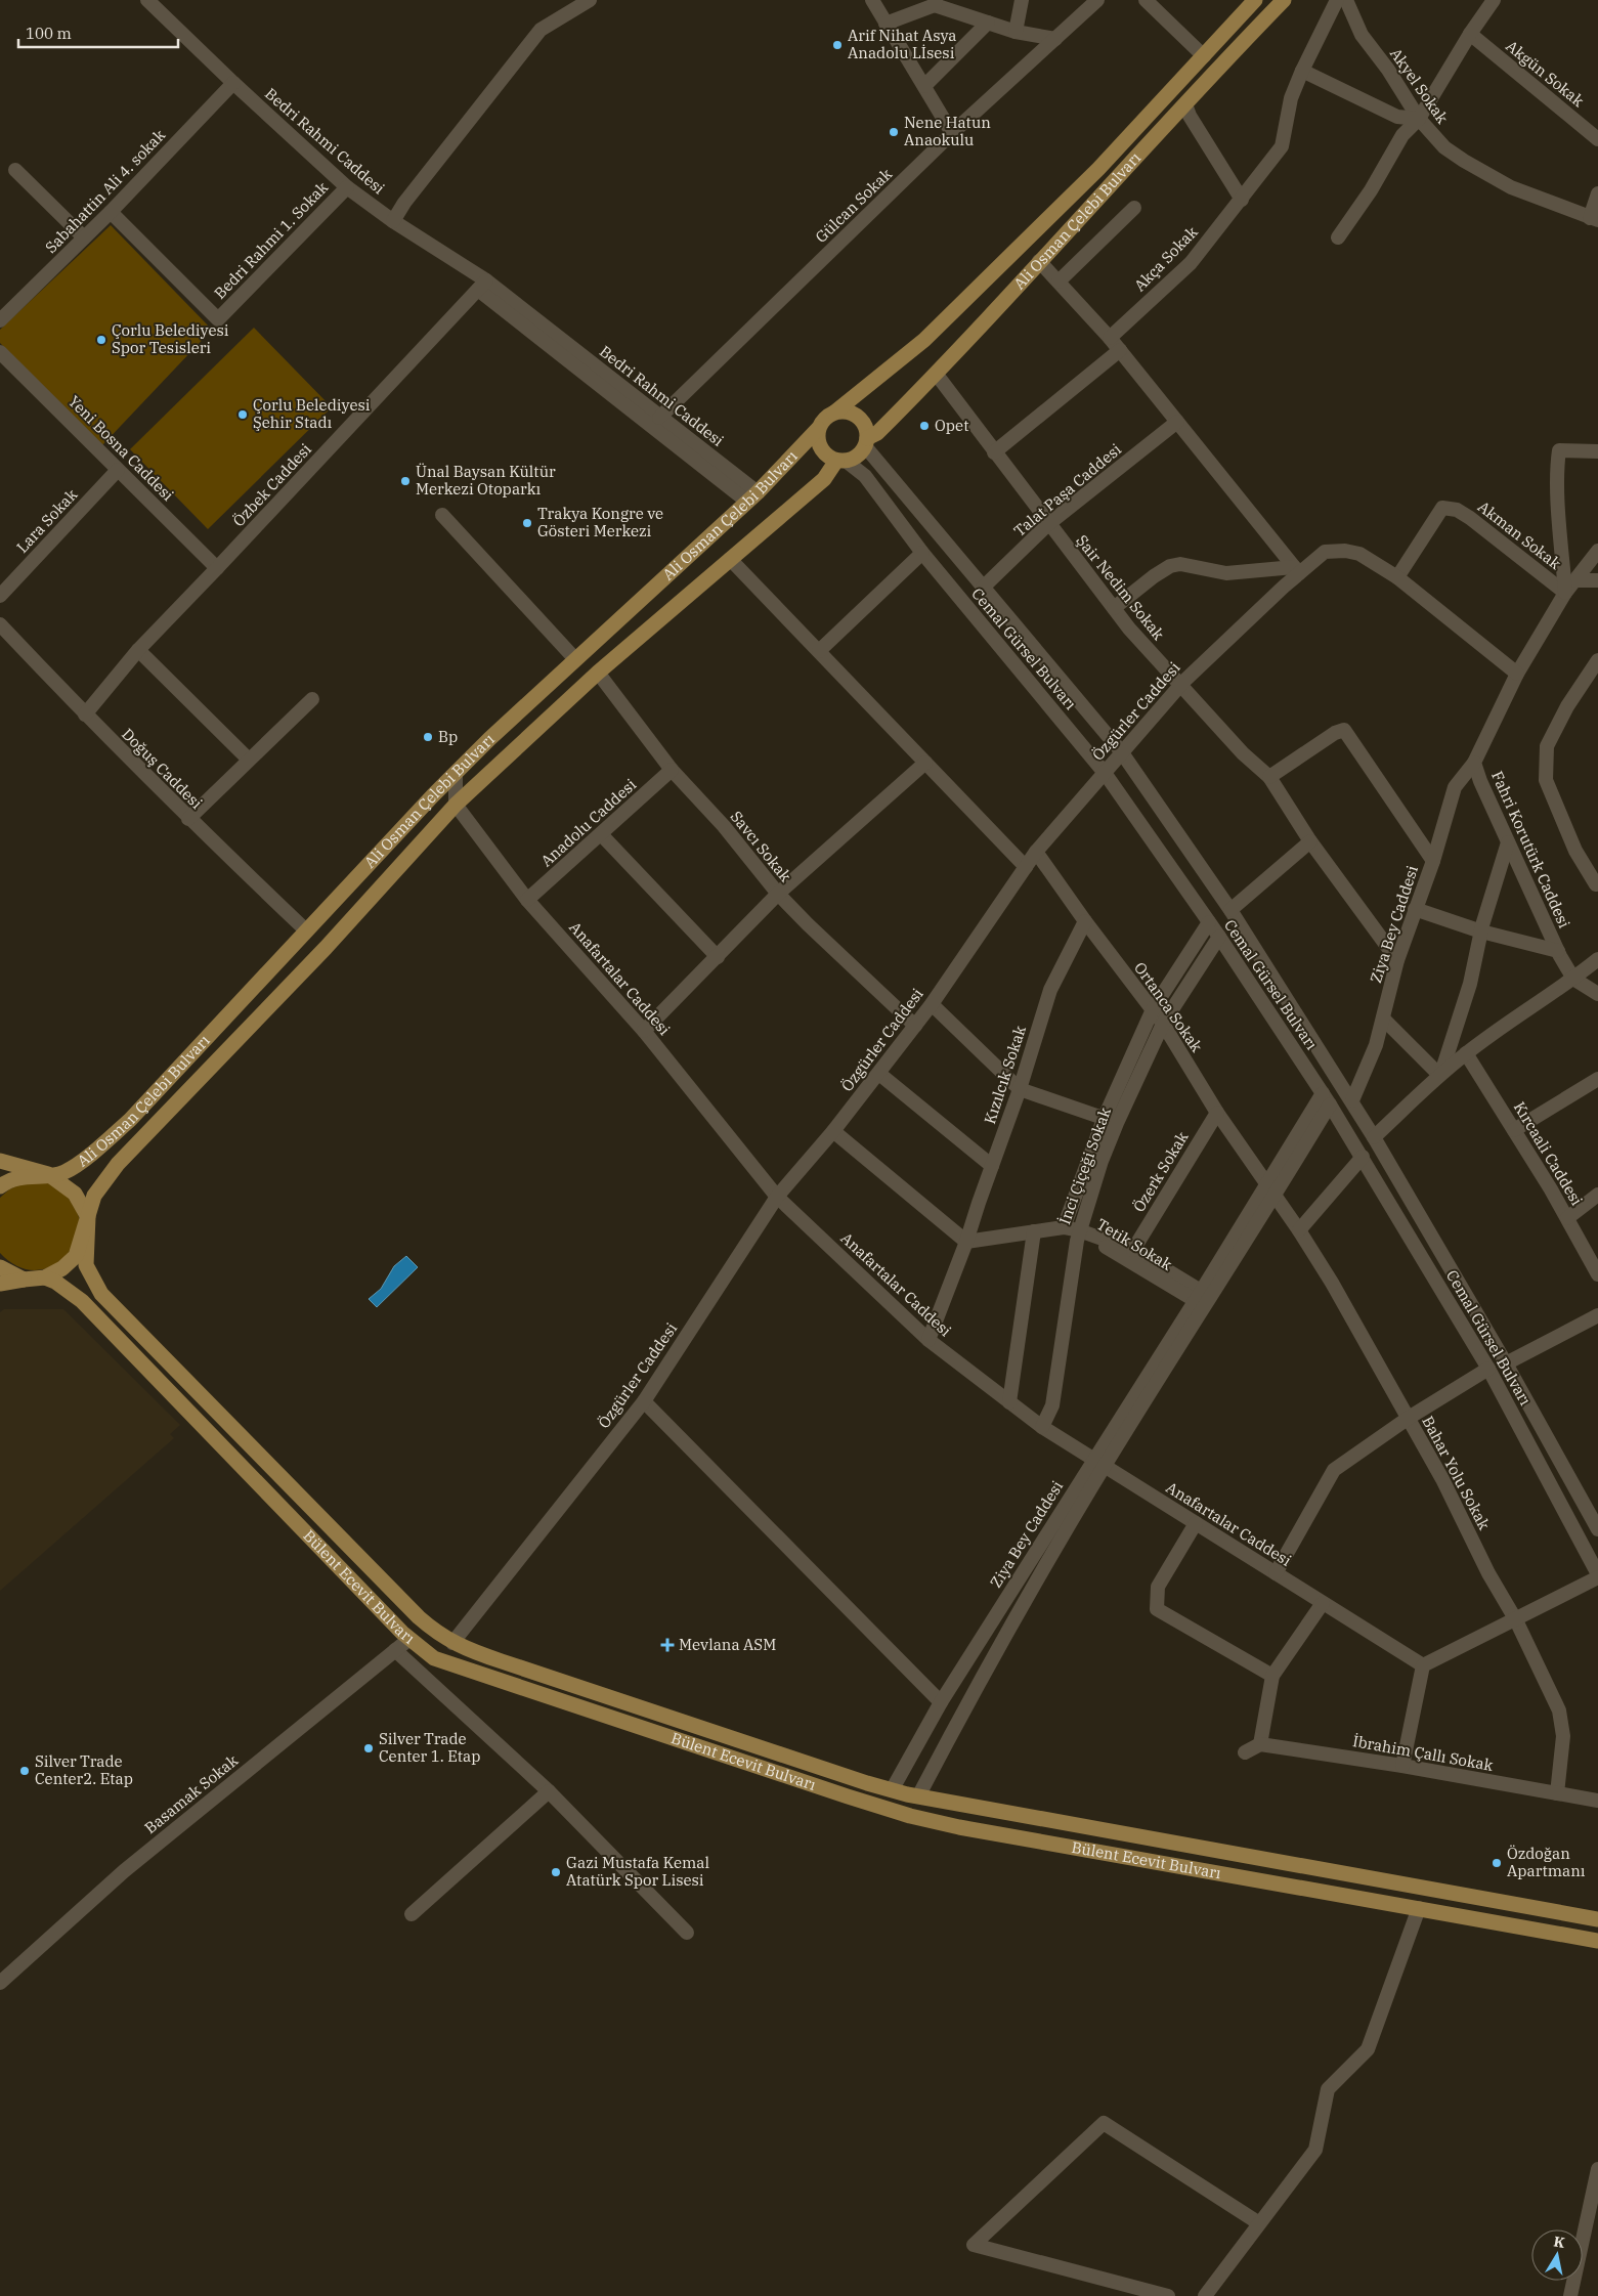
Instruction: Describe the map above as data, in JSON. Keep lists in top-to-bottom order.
{
  "streets": {
    "main road": ["Ali Osman Çelebi Bulvarı", "Bülent Ecevit Bulvarı"],
    "street": [
      "Akgün Sokak",
      "Akyel Sokak",
      "Bedri Rahmi Caddesi",
      "Sabahattin Ali 4. sokak",
      "Gülcan Sokak",
      "Bedri Rahmi 1. Sokak",
      "Akça Sokak",
      "Yeni Bosna Caddesi",
      "Özbek Caddesi",
      "Talat Paşa Caddesi",
      "Lara Sokak",
      "Akman Sokak",
      "Şair Nedim Sokak",
      "Cemal Gürsel Bulvarı",
      "Özgürler Caddesi",
      "Doğuş Caddesi",
      "Anadolu Caddesi",
      "Savcı Sokak",
      "Fahri Korutürk Caddesi",
      "Ziya Bey Caddesi",
      "Anafartalar Caddesi",
      "Ortanca Sokak",
      "Kızılcık Sokak",
      "Kırcaali Caddesi",
      "İnci Çiçeği Sokak",
      "Özerk Sokak",
      "Tetik Sokak",
      "Bahar Yolu Sokak",
      "İbrahim Çallı Sokak",
      "Basamak Sokak"
    ]
  },
  "crossings": [
    ["Bedri Rahmi Caddesi", "Sabahattin Ali 4. sokak"],
    ["Bedri Rahmi Caddesi", "Gülcan Sokak"],
    ["Bedri Rahmi Caddesi", "Ali Osman Çelebi Bulvarı"],
    ["Bedri Rahmi Caddesi", "Bedri Rahmi 1. Sokak"],
    ["Bedri Rahmi Caddesi", "Özbek Caddesi"],
    ["Sabahattin Ali 4. sokak", "Bedri Rahmi 1. Sokak"],
    ["Ali Osman Çelebi Bulvarı", "Şair Nedim Sokak"],
    ["Ali Osman Çelebi Bulvarı", "Cemal Gürsel Bulvarı"],
    ["Ali Osman Çelebi Bulvarı", "Doğuş Caddesi"],
    ["Ali Osman Çelebi Bulvarı", "Savcı Sokak"],
    ["Ali Osman Çelebi Bulvarı", "Anafartalar Caddesi"],
    ["Ali Osman Çelebi Bulvarı", "Bülent Ecevit Bulvarı"],
    ["Yeni Bosna Caddesi", "Özbek Caddesi"],
    ["Yeni Bosna Caddesi", "Lara Sokak"],
    ["Özbek Caddesi", "Doğuş Caddesi"],
    ["Talat Paşa Caddesi", "Şair Nedim Sokak"],
    ["Talat Paşa Caddesi", "Cemal Gürsel Bulvarı"],
    ["Akman Sokak", "Özgürler Caddesi"],
    ["Akman Sokak", "Fahri Korutürk Caddesi"],
    ["Şair Nedim Sokak", "Özgürler Caddesi"],
    ["Şair Nedim Sokak", "Ziya Bey Caddesi"],
    ["Cemal Gürsel Bulvarı", "Özgürler Caddesi"],
    ["Cemal Gürsel Bulvarı", "Ziya Bey Caddesi"],
    ["Cemal Gürsel Bulvarı", "İnci Çiçeği Sokak"],
    ["Özgürler Caddesi", "Savcı Sokak"],
    ["Özgürler Caddesi", "Fahri Korutürk Caddesi"],
    ["Özgürler Caddesi", "Anafartalar Caddesi"],
    ["Özgürler Caddesi", "Ortanca Sokak"],
    ["Anadolu Caddesi", "Savcı Sokak"],
    ["Anadolu Caddesi", "Anafartalar Caddesi"],
    ["Fahri Korutürk Caddesi", "Ziya Bey Caddesi"],
    ["Ziya Bey Caddesi", "Anafartalar Caddesi"],
    ["Ziya Bey Caddesi", "Ortanca Sokak"],
    ["Ziya Bey Caddesi", "Tetik Sokak"],
    ["Ziya Bey Caddesi", "Bahar Yolu Sokak"],
    ["Anafartalar Caddesi", "Kızılcık Sokak"],
    ["Anafartalar Caddesi", "İnci Çiçeği Sokak"],
    ["Ortanca Sokak", "Kızılcık Sokak"],
    ["Ortanca Sokak", "İnci Çiçeği Sokak"],
    ["Ortanca Sokak", "Özerk Sokak"],
    ["Ortanca Sokak", "Bahar Yolu Sokak"],
    ["İnci Çiçeği Sokak", "Tetik Sokak"],
    ["Özerk Sokak", "Tetik Sokak"],
    ["Bahar Yolu Sokak", "İbrahim Çallı Sokak"],
    ["Bülent Ecevit Bulvarı", "Basamak Sokak"]
  ],
  "places": {
    "other": [
      "Arif Nihat Asya Anadolu Lİsesi",
      "Nene Hatun Anaokulu",
      "Çorlu Belediyesi Spor Tesisleri",
      "Çorlu Belediyesi Şehir Stadı",
      "Opet",
      "Ünal Baysan Kültür Merkezi Otoparkı",
      "Trakya Kongre ve Gösteri Merkezi",
      "Bp",
      "Silver Trade Center 1. Etap",
      "Silver Trade Center2. Etap",
      "Özdoğan Apartmanı",
      "Gazi Mustafa Kemal Atatürk Spor Lisesi"
    ],
    "health": ["Mevlana ASM"]
  },
  "scale_bar": "100 m",
  "north": "top"
}
